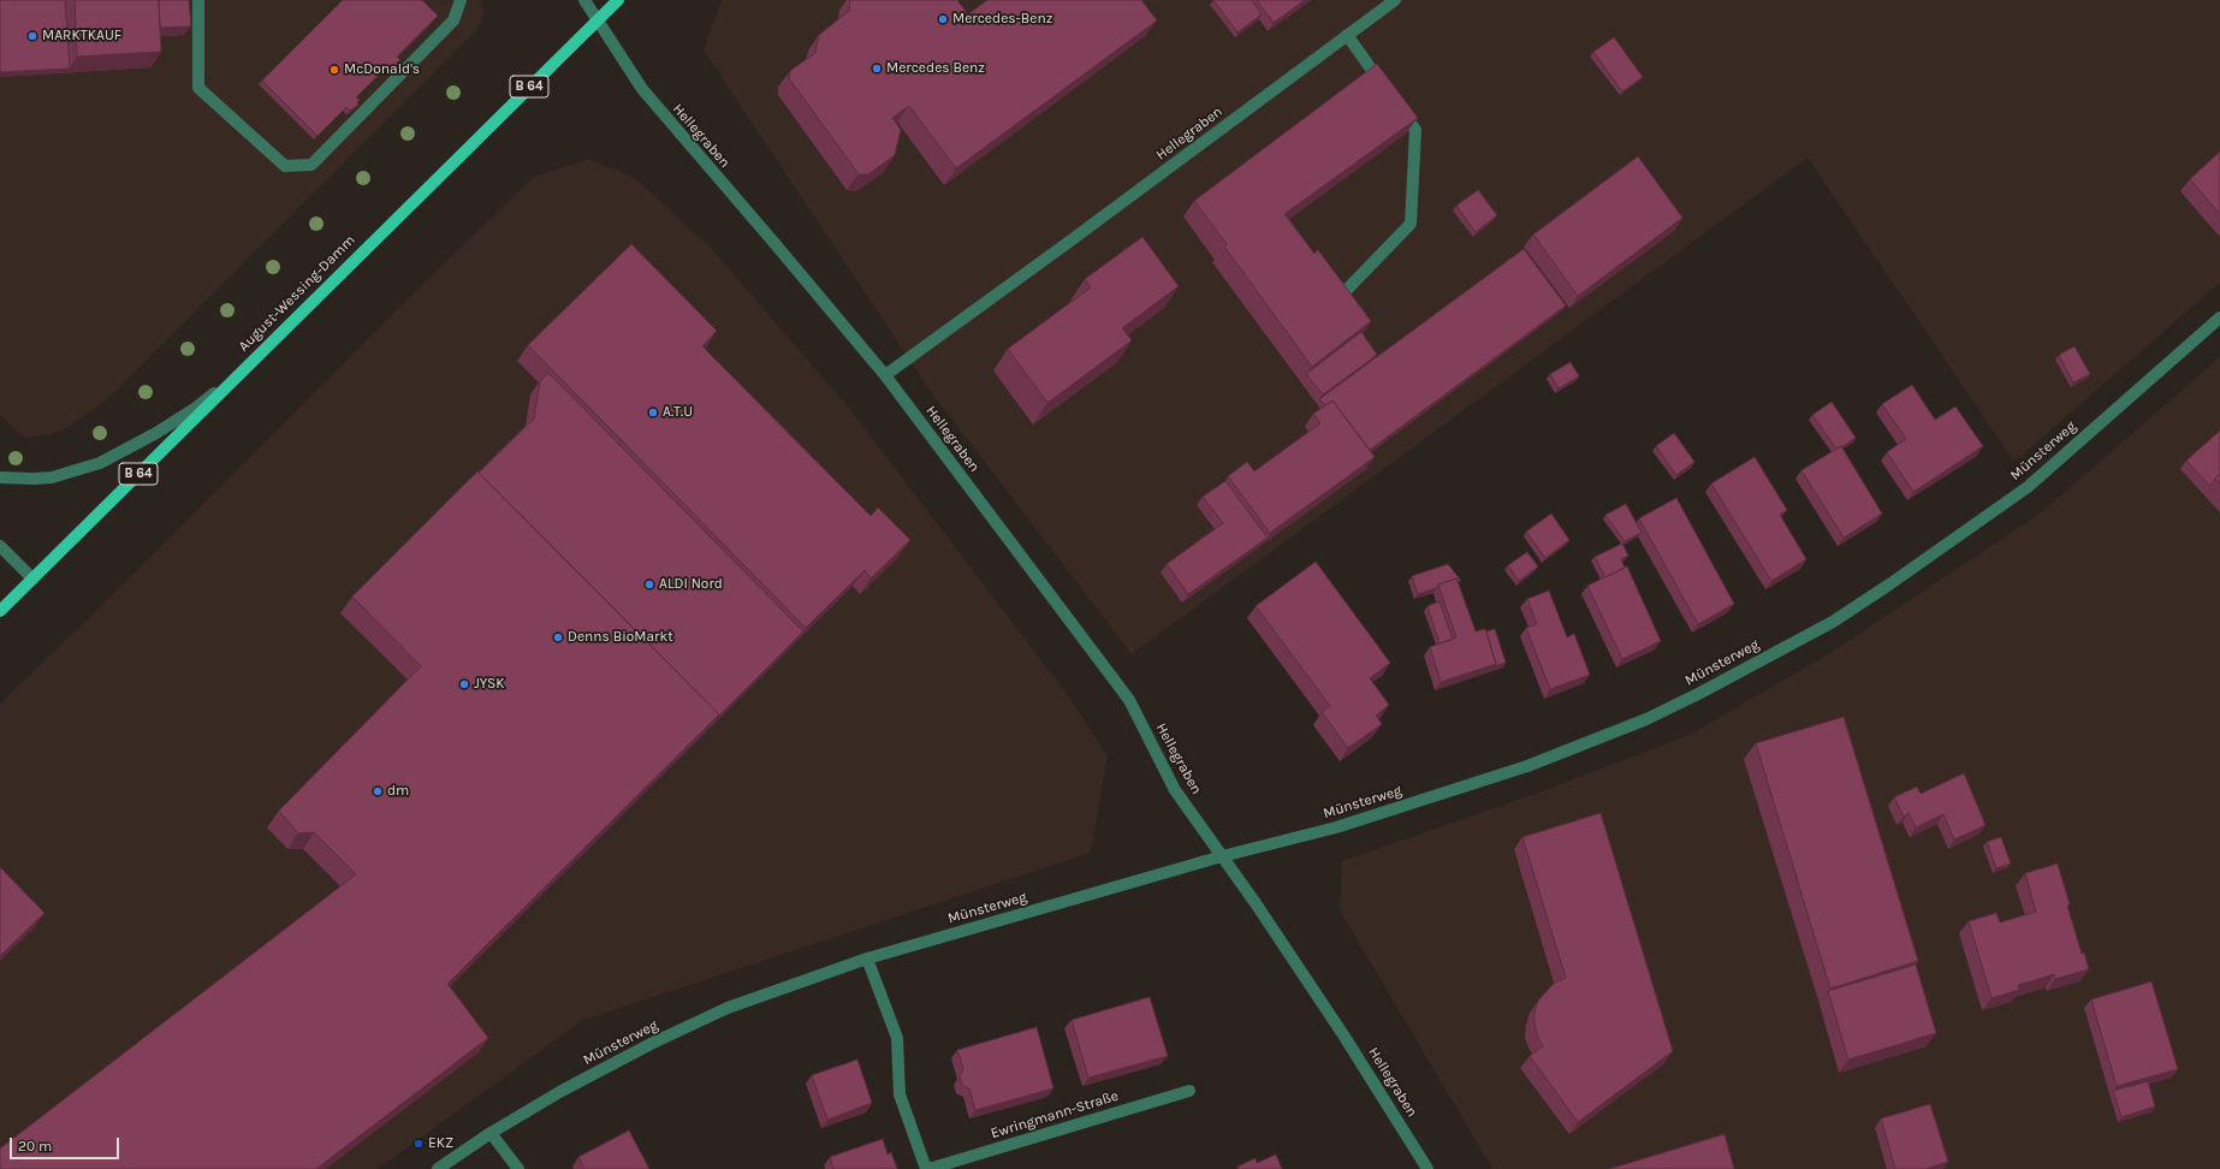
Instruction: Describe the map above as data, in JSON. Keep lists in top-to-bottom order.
{
  "streets": {
    "main road": ["B 64", "August-Wessing-Damm"],
    "street": ["Hellegraben", "Münsterweg", "Ewringmann-Straße"]
  },
  "crossings": [
    ["Hellegraben", "August-Wessing-Damm"],
    ["Hellegraben", "Münsterweg"],
    ["Münsterweg", "Ewringmann-Straße"]
  ],
  "places": [
    "Mercedes-Benz",
    "MARKTKAUF",
    "Mercedes Benz",
    "McDonald's",
    "A.T.U",
    "ALDI Nord",
    "Denns BioMarkt",
    "JYSK",
    "dm",
    "EKZ"
  ],
  "scale_bar": "20 m"
}
